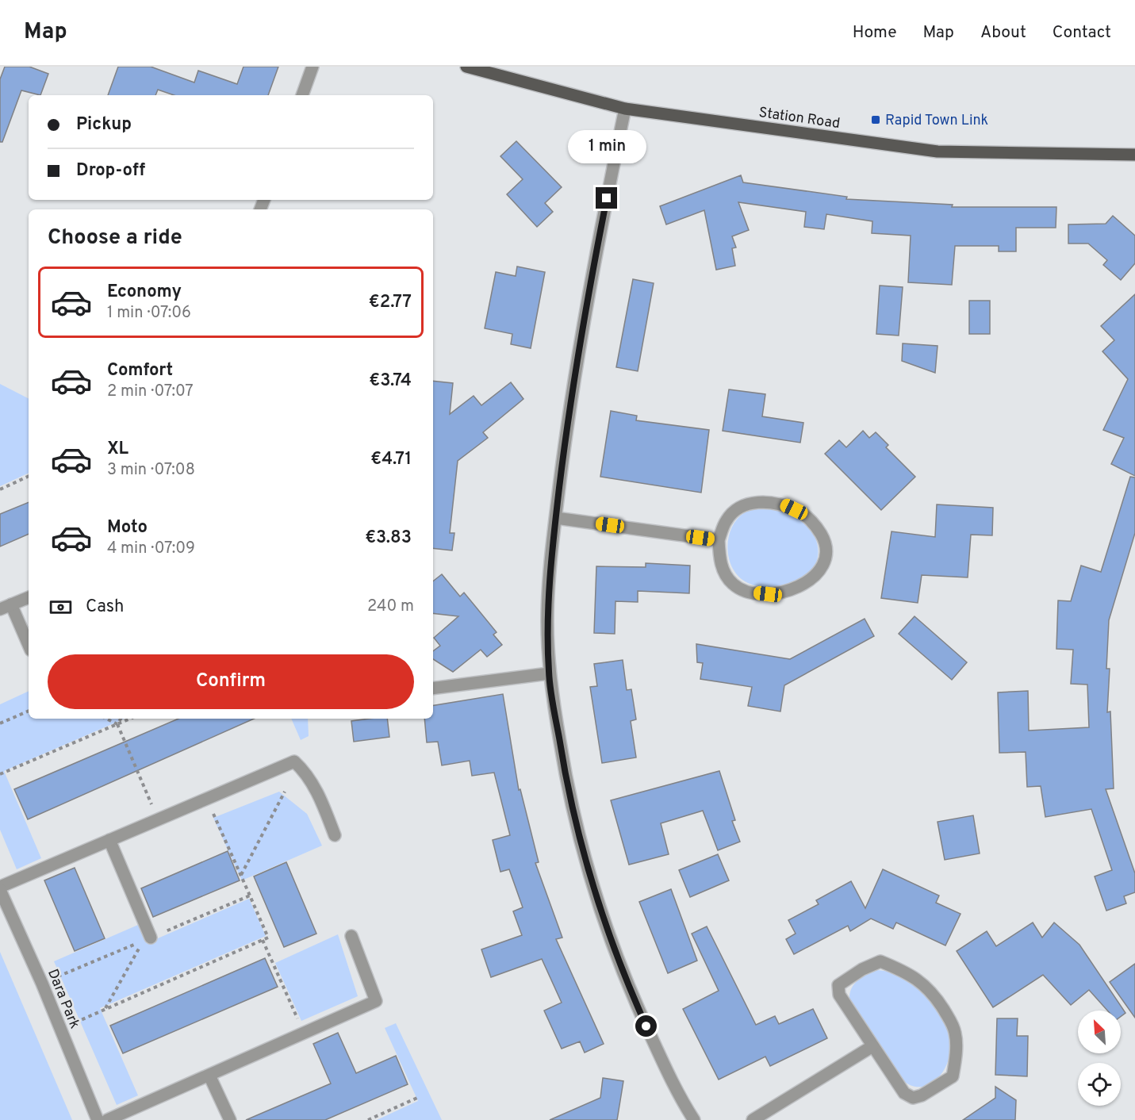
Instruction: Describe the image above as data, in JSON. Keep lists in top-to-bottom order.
{
  "streets": {
    "main road": ["Station Road"],
    "street": ["Dara Park"]
  },
  "places": {
    "transit": ["Rapid Town Link"]
  },
  "north": "top left",
  "page": {
    "header": "Map",
    "nav": [
      "Home",
      "Map",
      "About",
      "Contact"
    ],
    "banner": ["Pickup", "Drop-off"],
    "bubble": "1 min",
    "heading": "Choose a ride",
    "list": [
      {
        "name": "Economy",
        "note": "1 min · 07:06",
        "value": "€2.77"
      },
      {
        "name": "Comfort",
        "note": "2 min · 07:07",
        "value": "€3.74"
      },
      {
        "name": "XL",
        "note": "3 min · 07:08",
        "value": "€4.71"
      },
      {
        "name": "Moto",
        "note": "4 min · 07:09",
        "value": "€3.83"
      }
    ],
    "pay": ["Cash", "240 m"],
    "buttons": "Confirm"
  }
}
